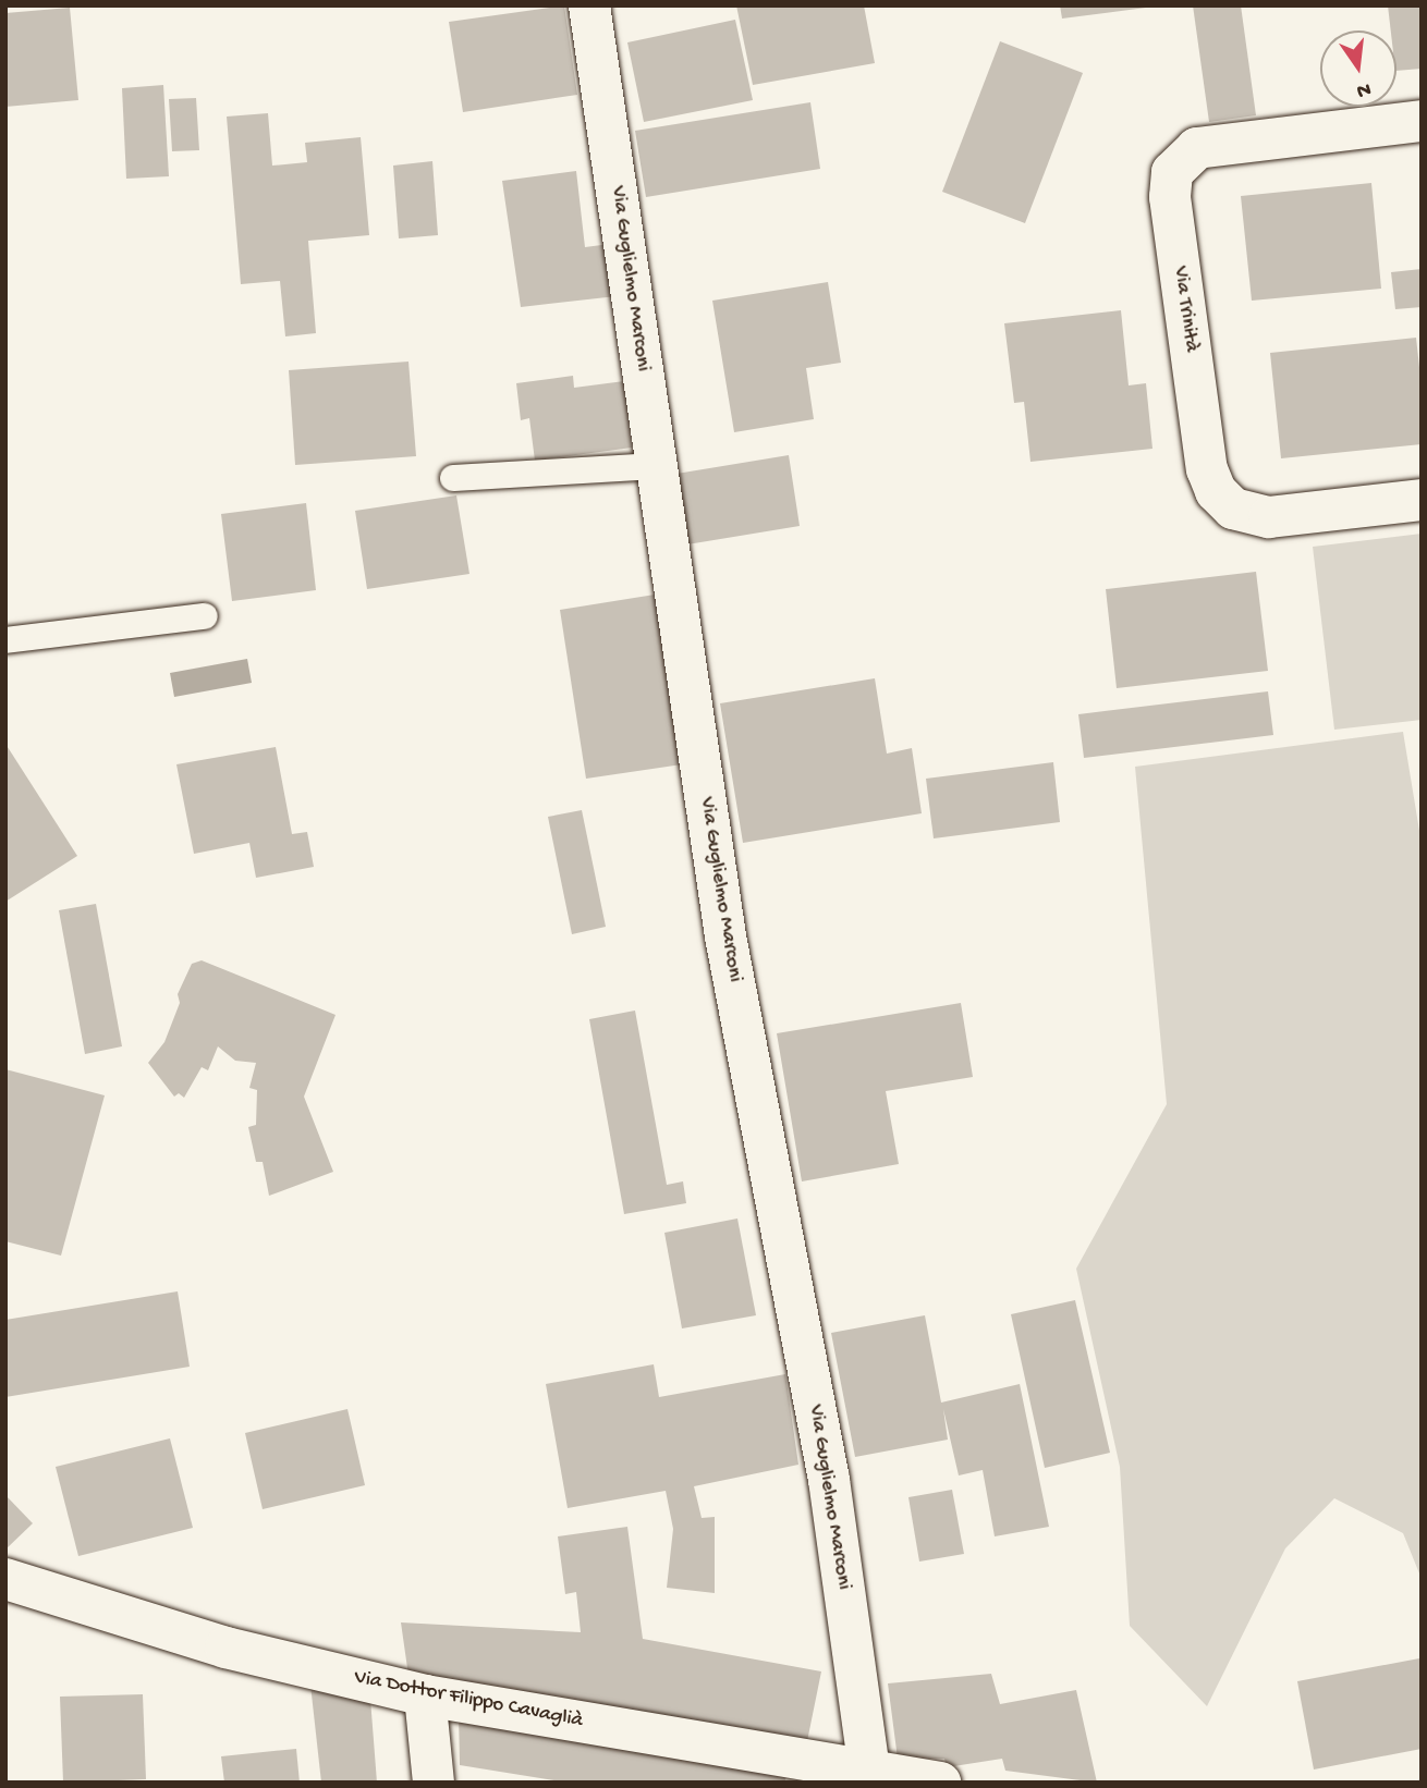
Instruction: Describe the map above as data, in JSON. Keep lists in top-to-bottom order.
{
  "streets": {
    "street": ["Via Guglielmo Marconi", "Via Trinità", "Via Dottor Filippo Cavaglià"]
  },
  "crossings": [
    ["Via Guglielmo Marconi", "Via Dottor Filippo Cavaglià"]
  ],
  "north": "bottom"
}
